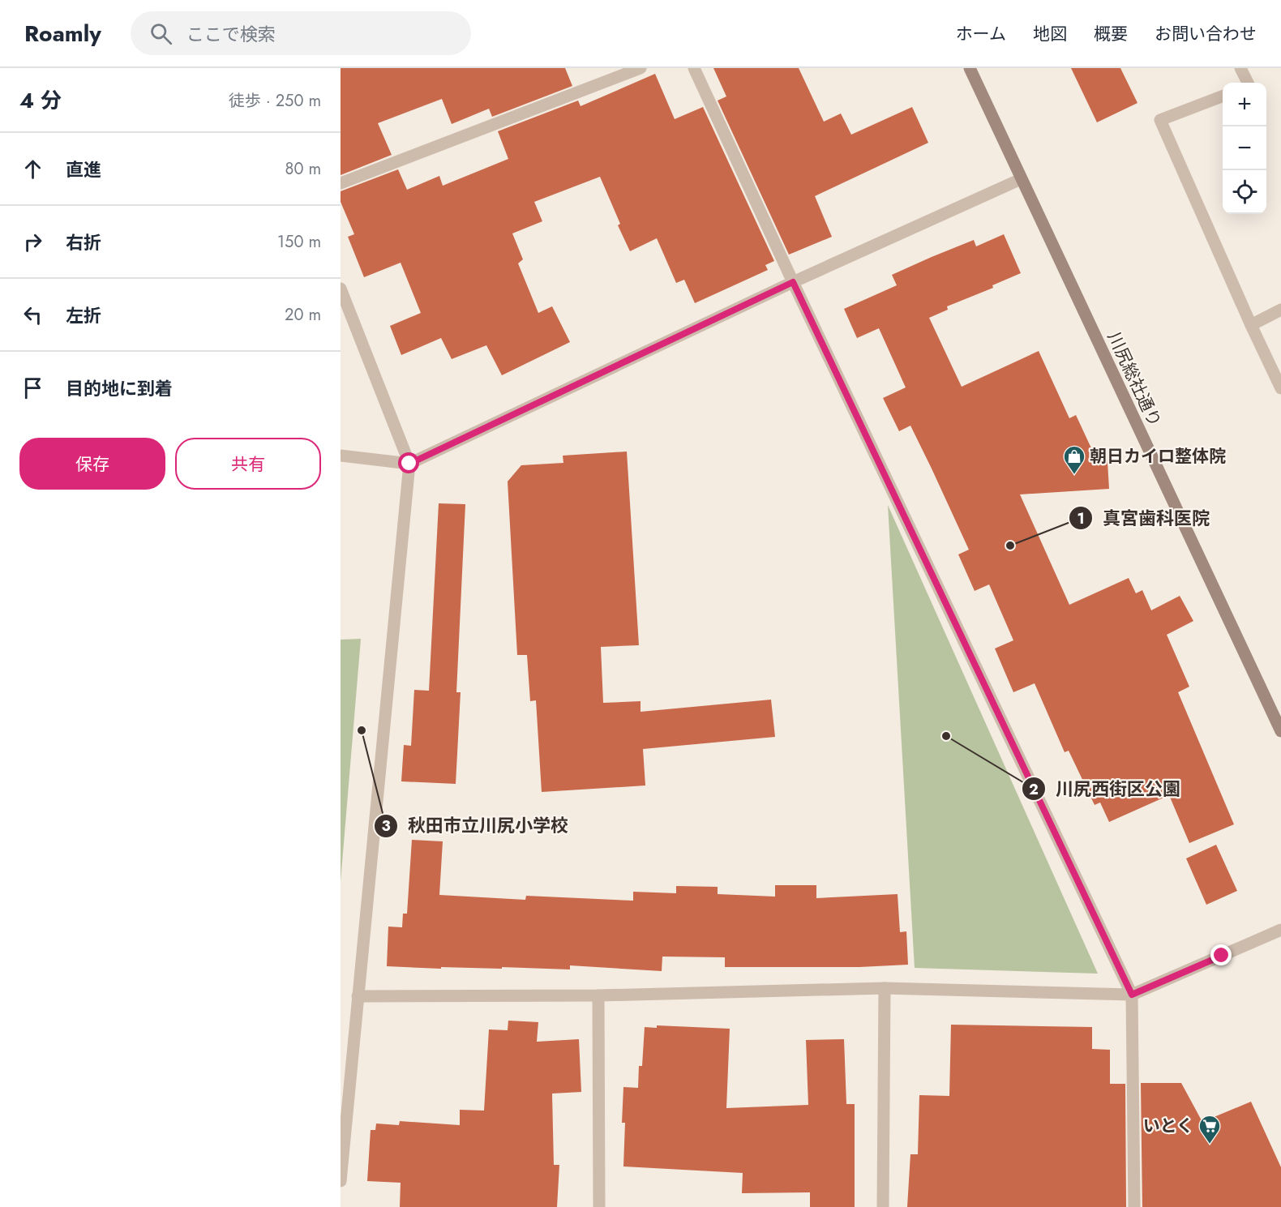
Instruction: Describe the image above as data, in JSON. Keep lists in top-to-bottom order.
{
  "streets": {
    "street": ["川尻総社通り"]
  },
  "places": {
    "shop": ["朝日カイロ整体院"],
    "other": ["真宮歯科医院", "秋田市立川尻小学校", "川尻西街区公園"],
    "supermarket": ["いとく"]
  },
  "page": {
    "header": "Roamly",
    "search": "ここで検索",
    "nav": [
      "ホーム",
      "地図",
      "概要",
      "お問い合わせ"
    ],
    "heading": ["4 分", "徒歩 · 250 m"],
    "map_buttons": ["+", "−"],
    "list": [
      ["直進", "80 m"],
      ["右折", "150 m"],
      ["左折", "20 m"],
      "目的地に到着"
    ],
    "buttons": ["保存", "共有"]
  }
}
